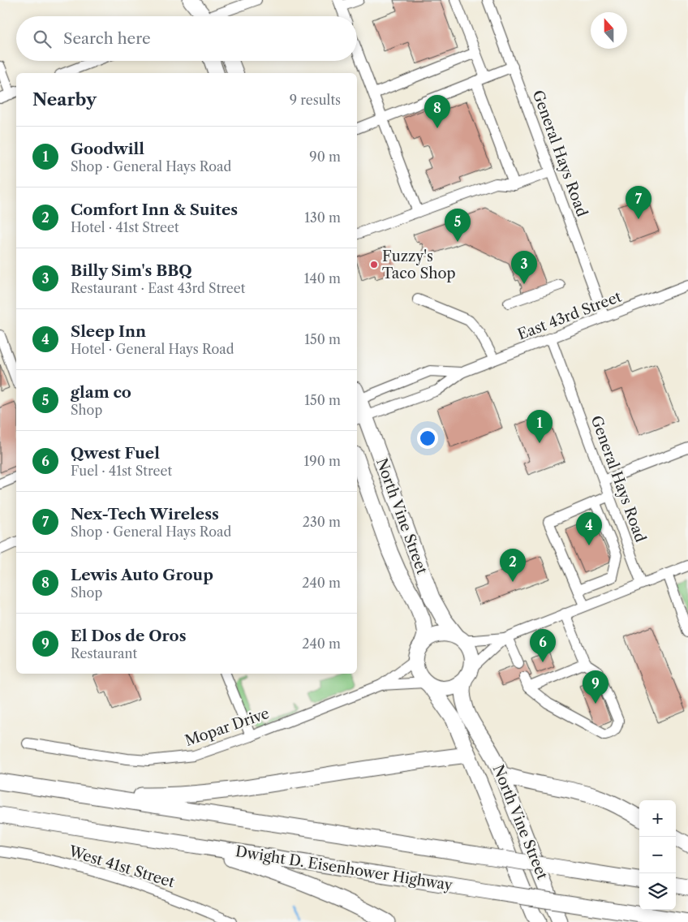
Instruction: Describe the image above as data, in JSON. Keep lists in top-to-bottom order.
{
  "streets": {
    "highway": ["North Vine Street", "Dwight D. Eisenhower Highway"],
    "street": [
      "General Hays Road",
      "East 43rd Street",
      "Mopar Drive",
      "West 41st Street"
    ]
  },
  "crossings": [
    ["General Hays Road", "East 43rd Street"],
    ["East 43rd Street", "North Vine Street"],
    ["North Vine Street", "Mopar Drive"]
  ],
  "places": ["Fuzzy's Taco Shop"],
  "north": "top",
  "page": {
    "search": "Search here",
    "heading": ["Nearby", "9 results"],
    "pins": [
      "8",
      "7",
      "5",
      "3",
      "1",
      "4",
      "2",
      "6",
      "9"
    ],
    "list": [
      {
        "mark": "1",
        "name": "Goodwill",
        "note": "Shop · General Hays Road",
        "value": "90 m"
      },
      {
        "mark": "2",
        "name": "Comfort Inn & Suites",
        "note": "Hotel · 41st Street",
        "value": "130 m"
      },
      {
        "mark": "3",
        "name": "Billy Sim's BBQ",
        "note": "Restaurant · East 43rd Street",
        "value": "140 m"
      },
      {
        "mark": "4",
        "name": "Sleep Inn",
        "note": "Hotel · General Hays Road",
        "value": "150 m"
      },
      {
        "mark": "5",
        "name": "glam co",
        "note": "Shop",
        "value": "150 m"
      },
      {
        "mark": "6",
        "name": "Qwest Fuel",
        "note": "Fuel · 41st Street",
        "value": "190 m"
      },
      {
        "mark": "7",
        "name": "Nex-Tech Wireless",
        "note": "Shop · General Hays Road",
        "value": "230 m"
      },
      {
        "mark": "8",
        "name": "Lewis Auto Group",
        "note": "Shop",
        "value": "240 m"
      },
      {
        "mark": "9",
        "name": "El Dos de Oros",
        "note": "Restaurant",
        "value": "240 m"
      }
    ],
    "map_buttons": ["+", "−"]
  }
}
